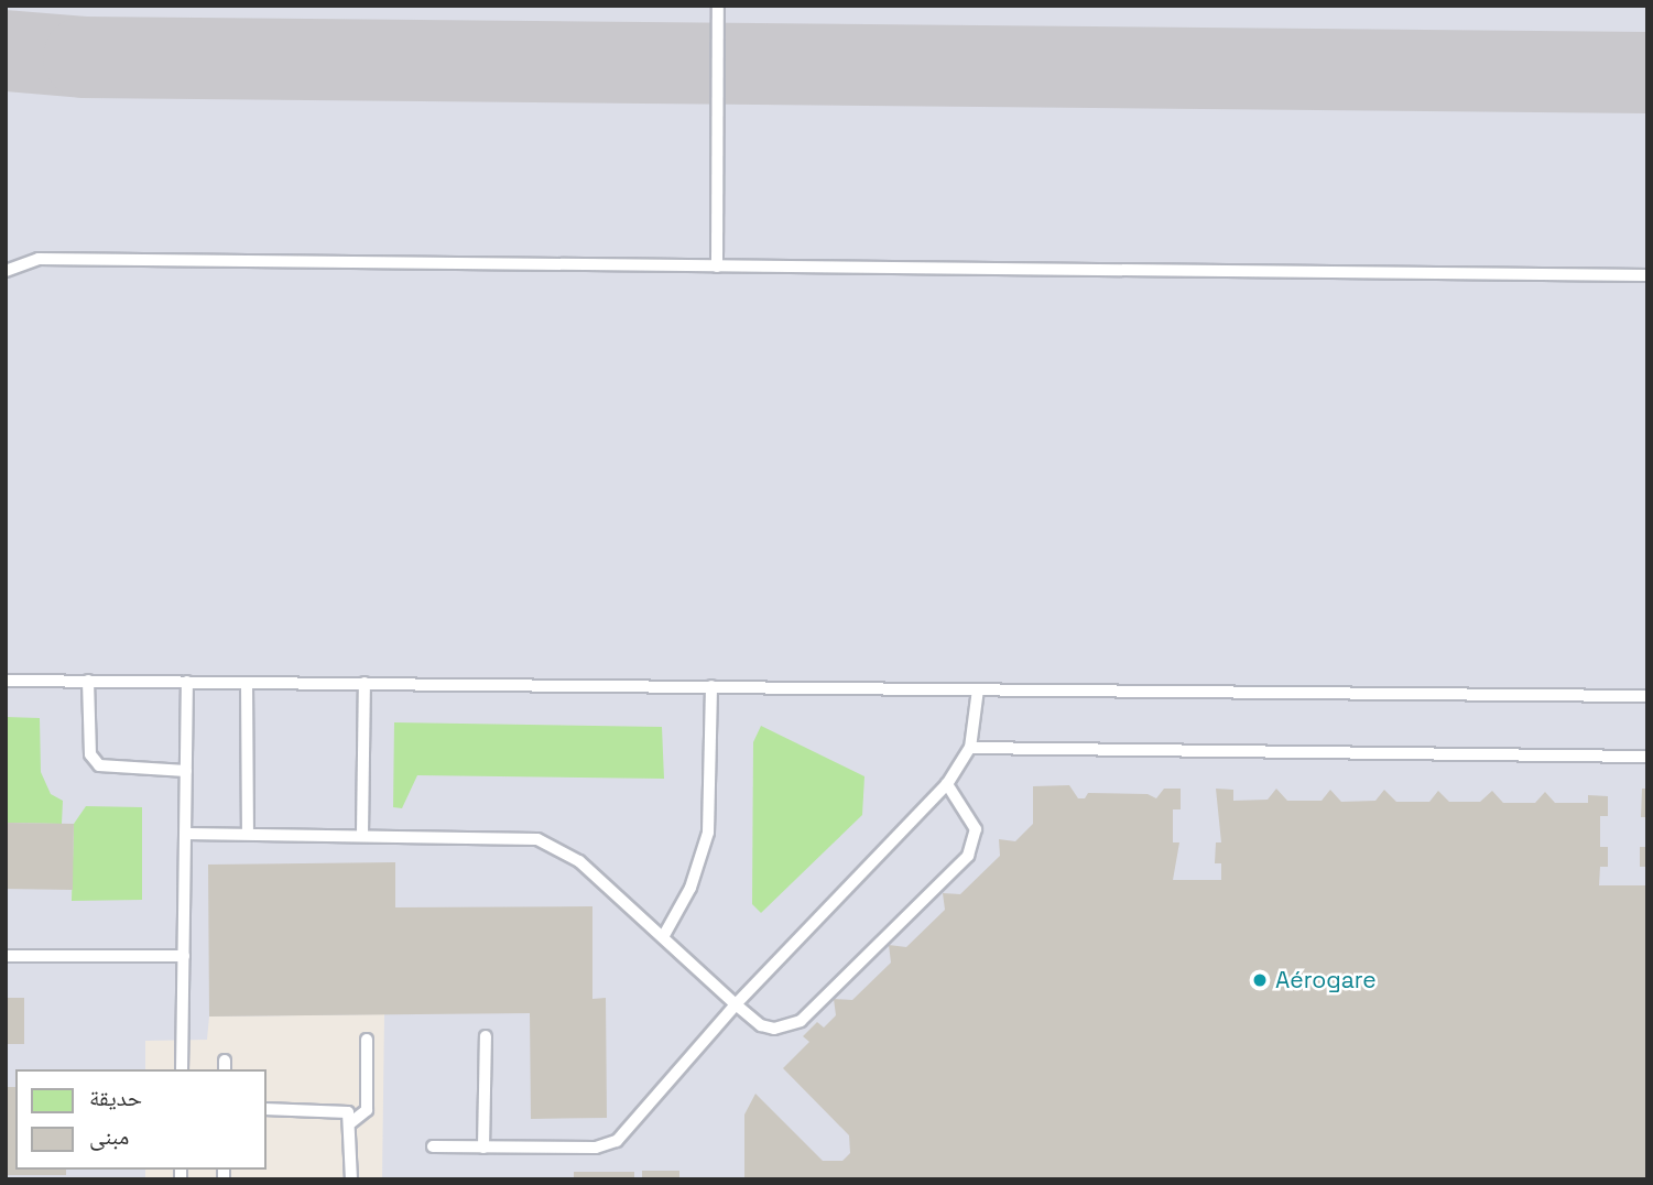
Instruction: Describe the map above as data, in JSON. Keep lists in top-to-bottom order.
{
  "places": ["Aérogare"],
  "legend": ["حديقة", "مبنى"]
}
